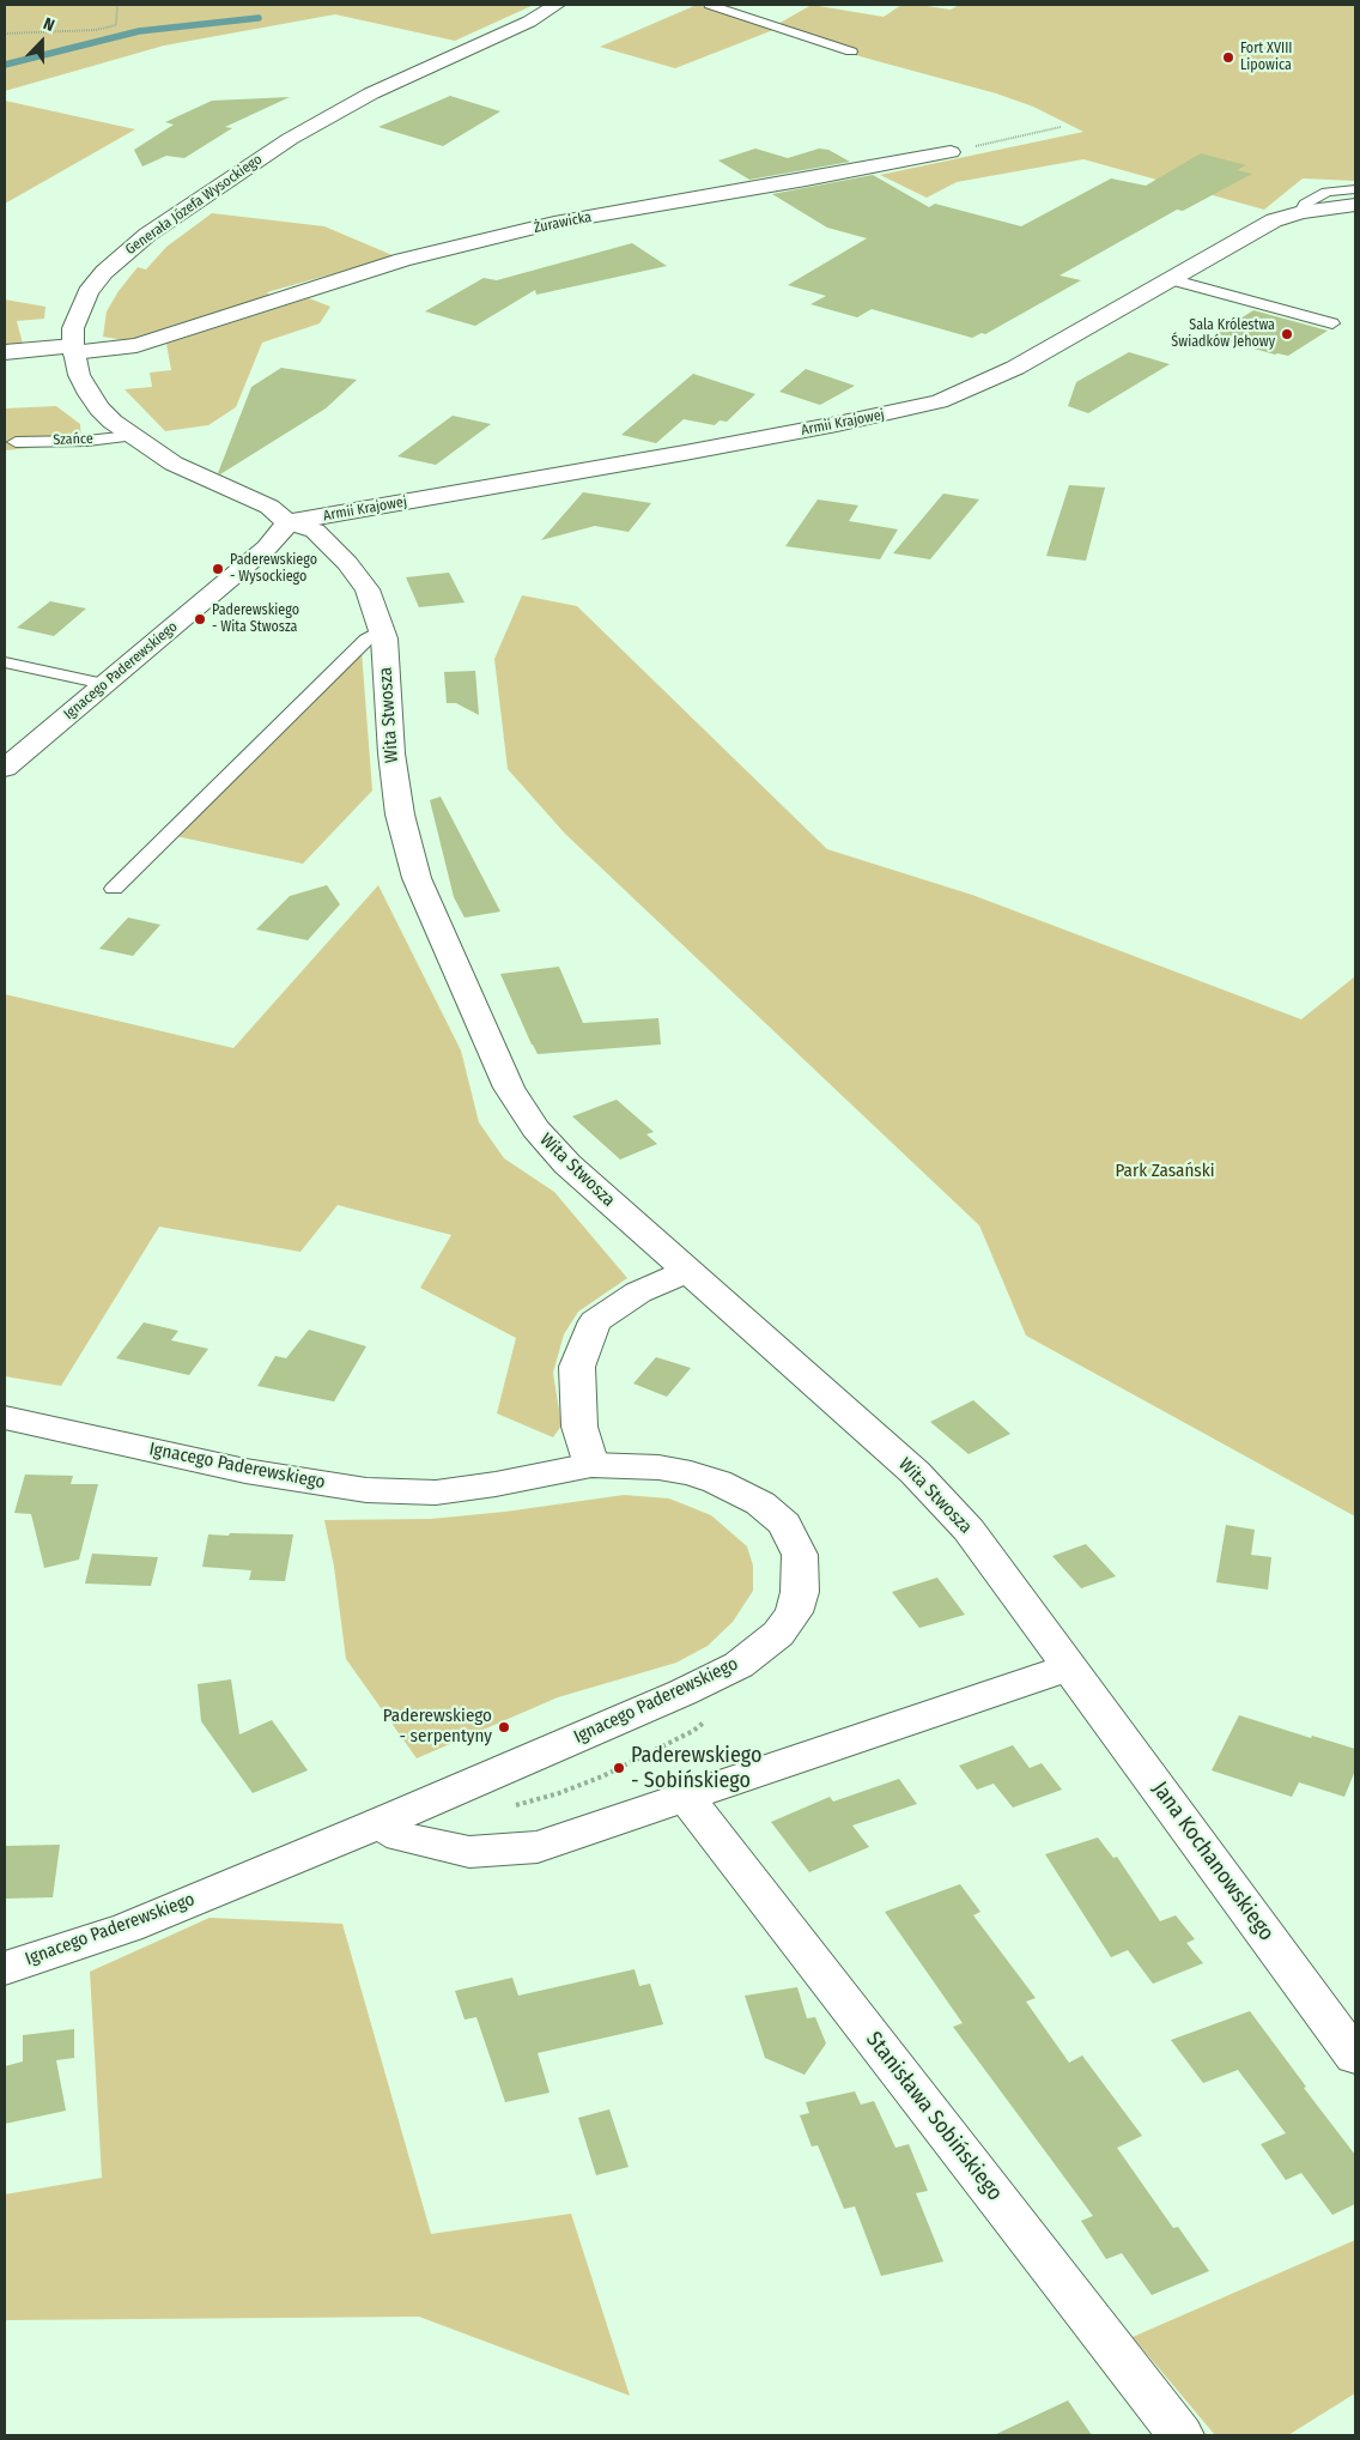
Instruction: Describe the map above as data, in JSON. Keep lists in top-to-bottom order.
{
  "streets": {
    "street": [
      "Generała Józefa Wysockiego",
      "Żurawicka",
      "Armii Krajowej",
      "Ignacego Paderewskiego",
      "Wita Stwosza",
      "Jana Kochanowskiego",
      "Stanisława Sobińskiego"
    ],
    "lane": ["Szańce"]
  },
  "crossings": [
    ["Generała Józefa Wysockiego", "Żurawicka"],
    ["Generała Józefa Wysockiego", "Armii Krajowej"],
    ["Generała Józefa Wysockiego", "Szańce"],
    ["Generała Józefa Wysockiego", "Ignacego Paderewskiego"],
    ["Generała Józefa Wysockiego", "Wita Stwosza"],
    ["Armii Krajowej", "Ignacego Paderewskiego"],
    ["Armii Krajowej", "Wita Stwosza"],
    ["Ignacego Paderewskiego", "Wita Stwosza"],
    ["Wita Stwosza", "Jana Kochanowskiego"]
  ],
  "parks": ["Park Zasański"],
  "places": [
    "Fort XVIII Lipowica",
    "Sala Królestwa Świadków Jehowy",
    "Paderewskiego - Wysockiego",
    "Paderewskiego - Wita Stwosza",
    "Paderewskiego - serpentyny",
    "Paderewskiego - Sobińskiego"
  ],
  "north": "top"
}
